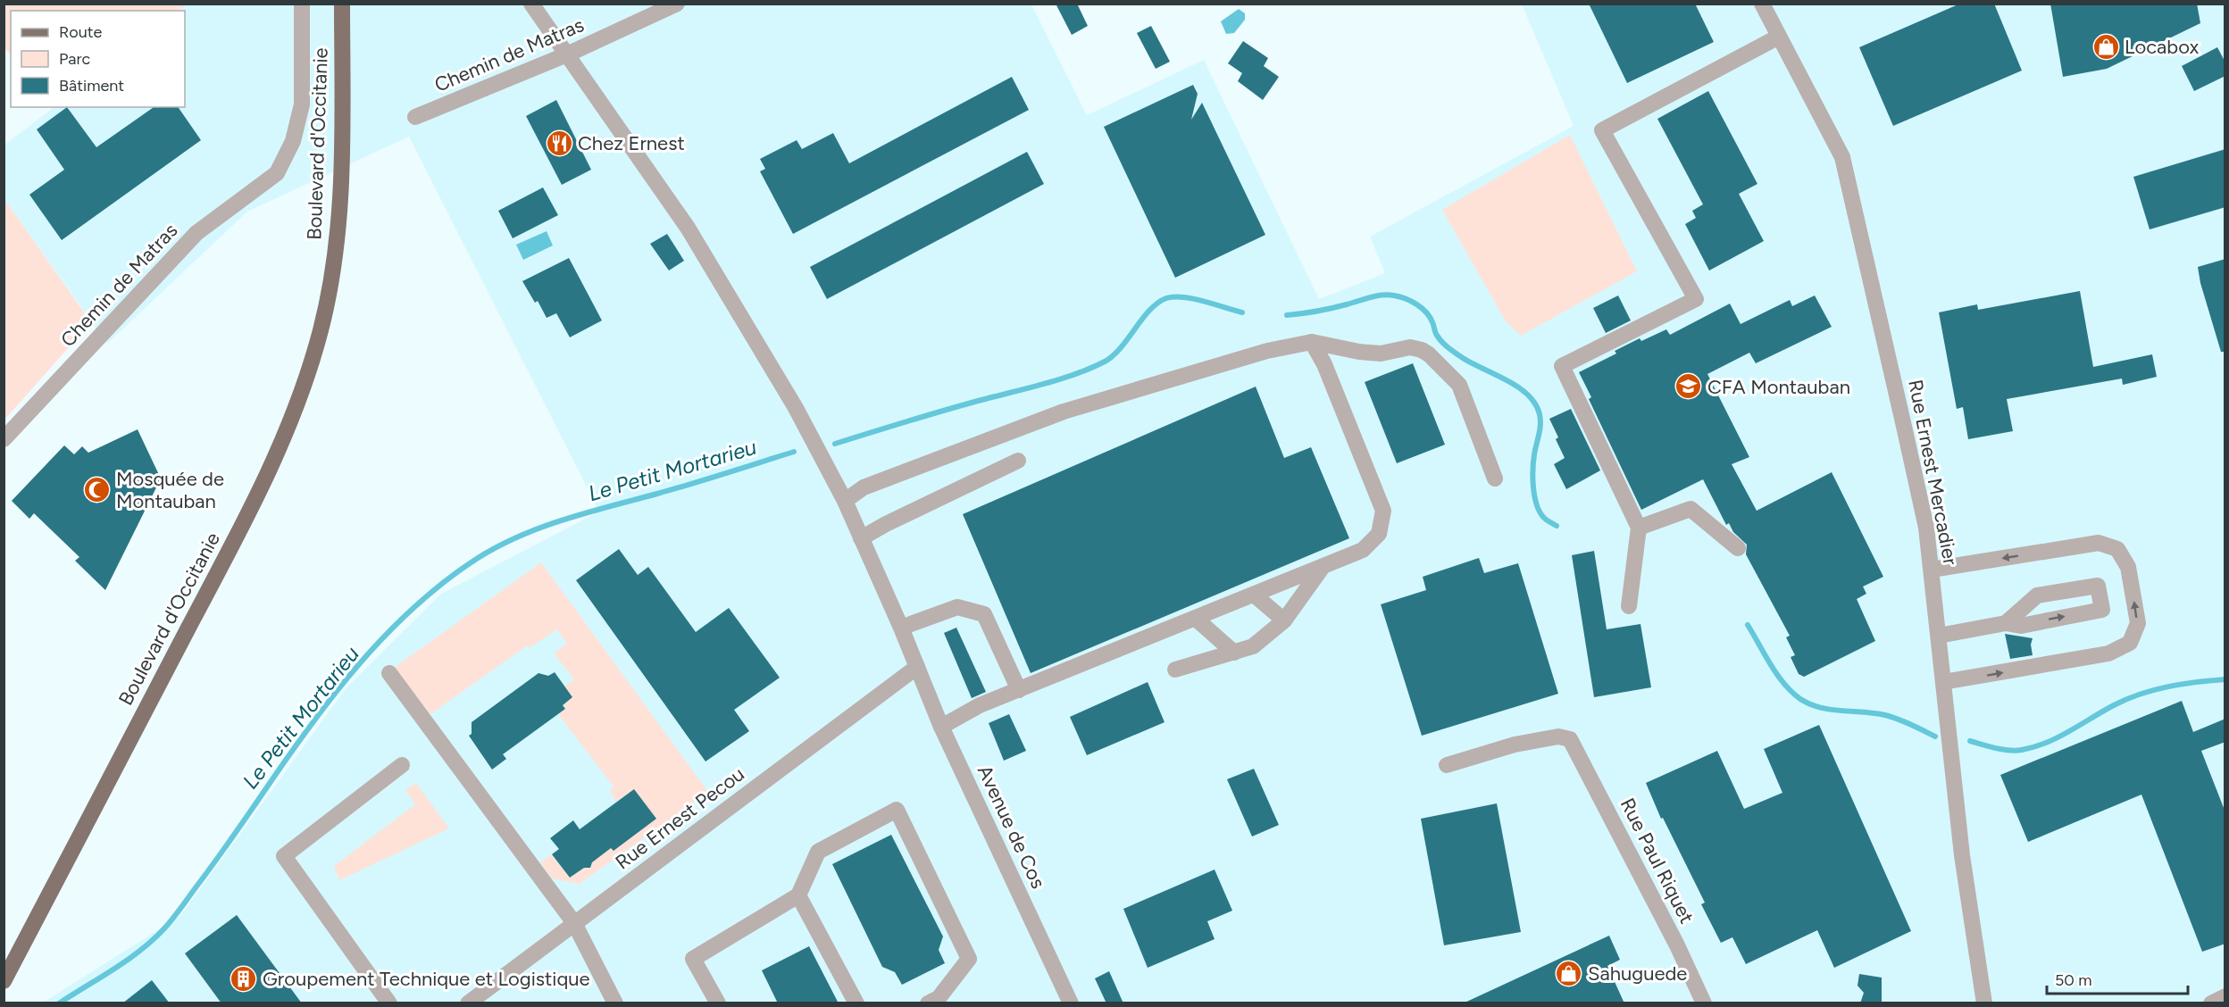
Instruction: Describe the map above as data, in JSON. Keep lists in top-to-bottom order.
{
  "streets": {
    "main road": ["Boulevard d'Occitanie"],
    "street": [
      "Chemin de Matras",
      "Rue Ernest Mercadier",
      "Rue Ernest Pecou",
      "Avenue de Cos",
      "Rue Paul Riquet"
    ]
  },
  "crossings": [
    ["Chemin de Matras", "Avenue de Cos"],
    ["Rue Ernest Pecou", "Avenue de Cos"]
  ],
  "water": ["Le Petit Mortarieu"],
  "places": {
    "shop": ["Locabox", "Sahuguede"],
    "restaurant": ["Chez Ernest"],
    "school or university": ["CFA Montauban"],
    "mosque": ["Mosquée de Montauban"],
    "building": ["Groupement Technique et Logistique"]
  },
  "legend": ["Route", "Parc", "Bâtiment"],
  "scale_bar": "50 m"
}
